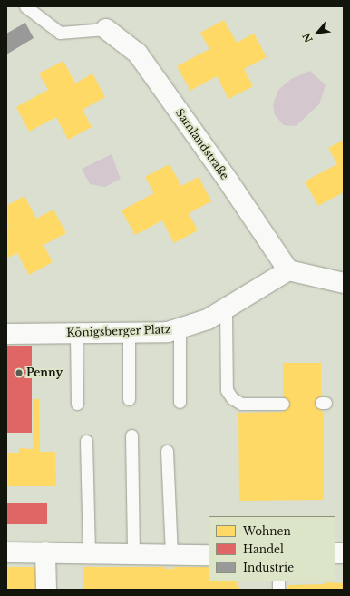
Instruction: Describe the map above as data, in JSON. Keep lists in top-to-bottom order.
{
  "streets": {
    "street": ["Samlandstraße", "Königsberger Platz"]
  },
  "crossings": [
    ["Samlandstraße", "Königsberger Platz"]
  ],
  "places": ["Penny"],
  "legend": ["Wohnen", "Handel", "Industrie"],
  "north": "bottom left"
}
